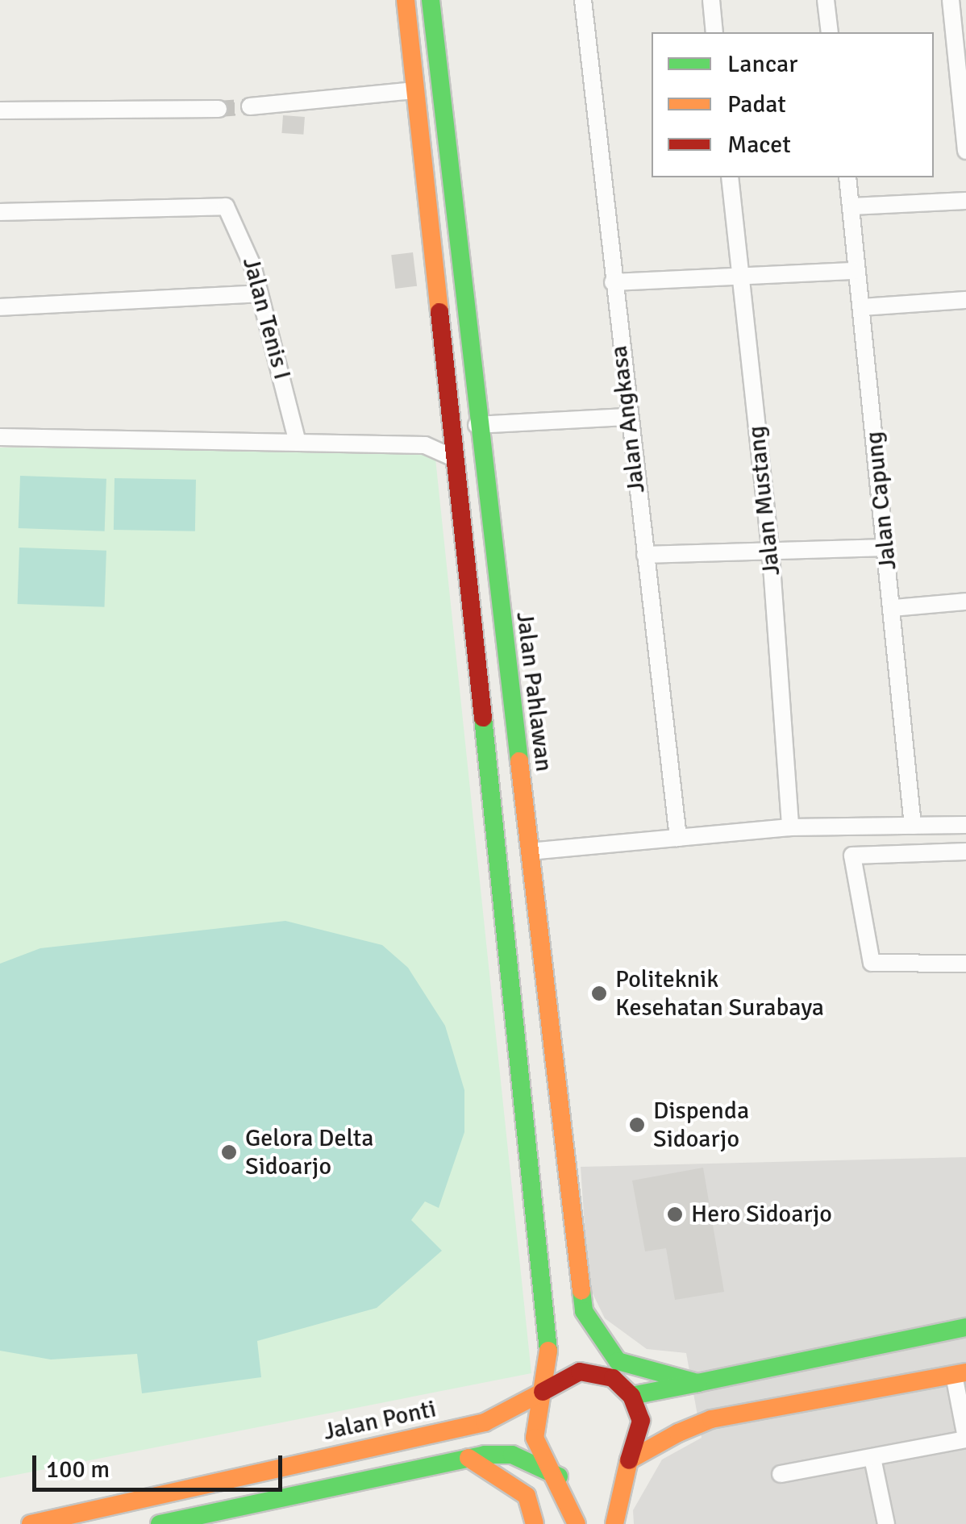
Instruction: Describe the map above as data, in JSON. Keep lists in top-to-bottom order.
{
  "streets": {
    "main road": ["Jalan Pahlawan", "Jalan Ponti"],
    "street": [
      "Jalan Tenis I",
      "Jalan Angkasa",
      "Jalan Mustang",
      "Jalan Capung"
    ]
  },
  "places": [
    "Politeknik Kesehatan Surabaya",
    "Dispenda Sidoarjo",
    "Gelora Delta Sidoarjo",
    "Hero Sidoarjo"
  ],
  "legend": ["Lancar", "Padat", "Macet"],
  "scale_bar": "100 m"
}
